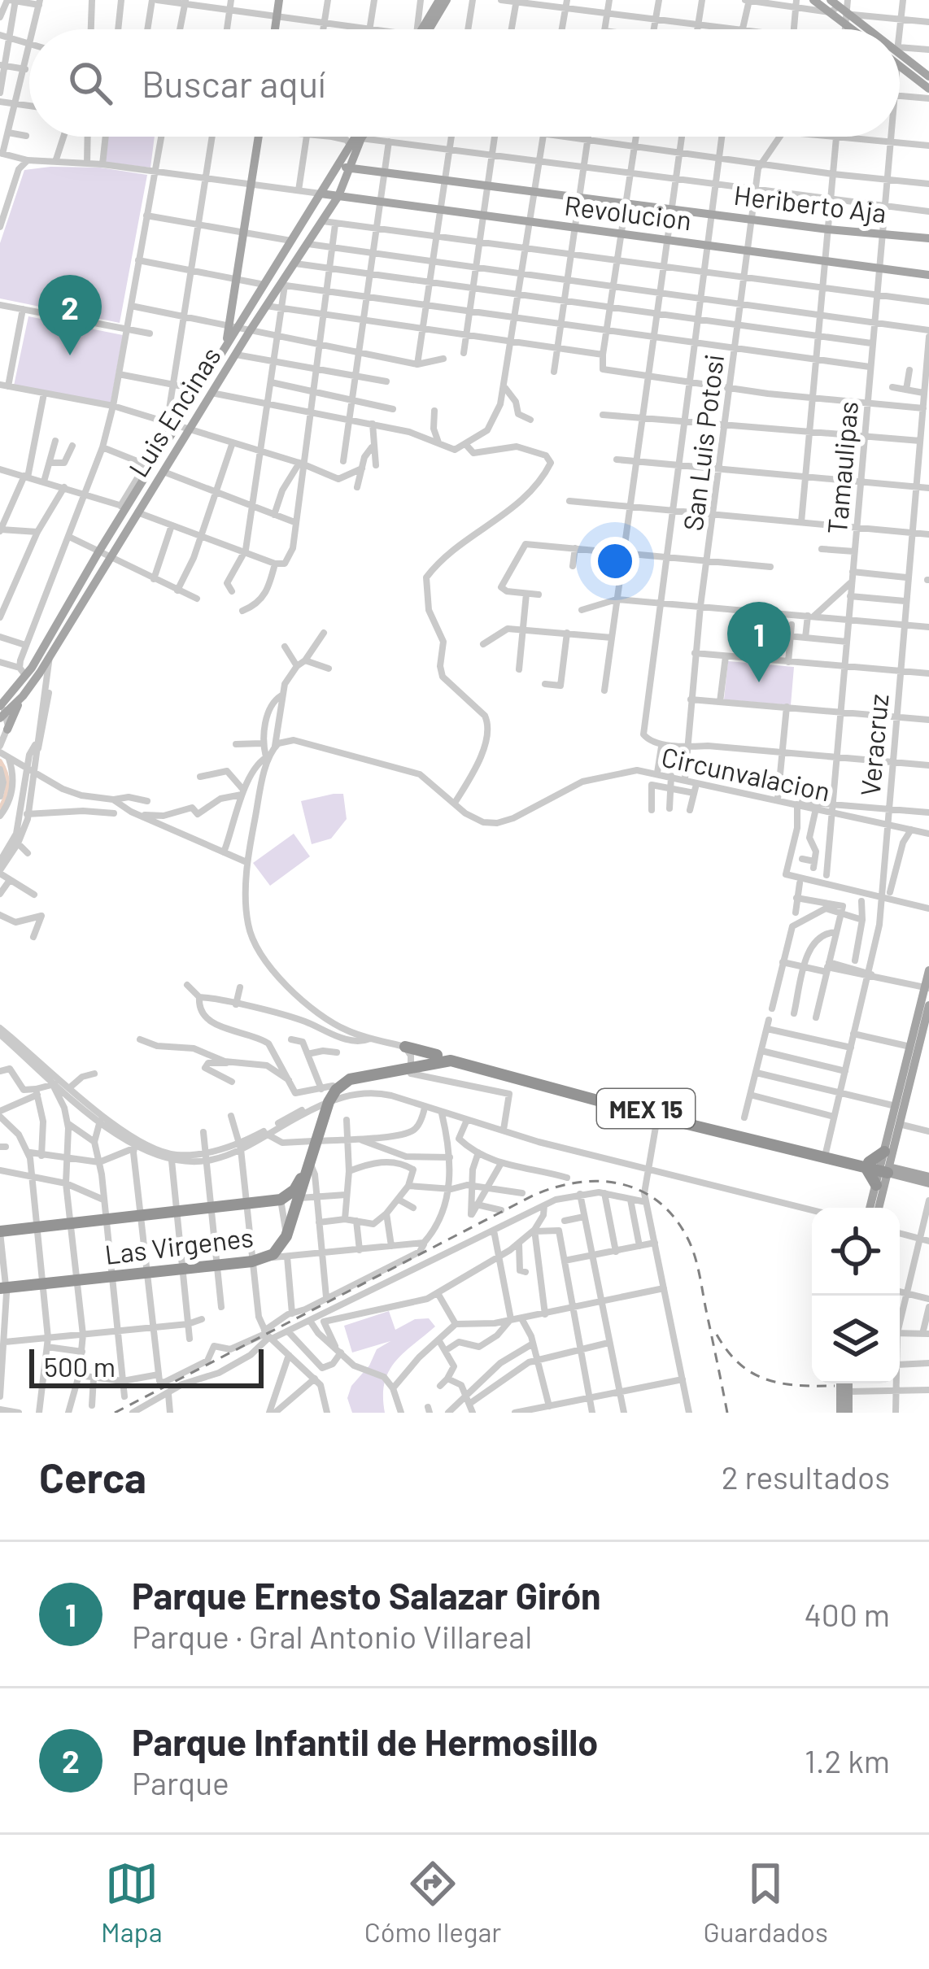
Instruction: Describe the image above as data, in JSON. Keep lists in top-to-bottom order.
{
  "streets": {
    "highway": ["MEX 15", "Las Virgenes"],
    "main road": ["Heriberto Aja", "Revolucion", "Luis Encinas"],
    "street": [
      "San Luis Potosi",
      "Tamaulipas",
      "Veracruz",
      "Circunvalacion"
    ]
  },
  "crossings": [
    ["Heriberto Aja", "Luis Encinas"],
    ["Heriberto Aja", "San Luis Potosi"],
    ["Heriberto Aja", "Tamaulipas"],
    ["Revolucion", "Luis Encinas"],
    ["Revolucion", "San Luis Potosi"],
    ["Revolucion", "Tamaulipas"],
    ["San Luis Potosi", "Circunvalacion"],
    ["Tamaulipas", "Circunvalacion"],
    ["Veracruz", "Circunvalacion"],
    ["Veracruz", "MEX 15"]
  ],
  "scale_bar": "500 m",
  "page": {
    "search": "Buscar aquí",
    "pins": ["2", "1"],
    "scale": "500 m",
    "heading": ["Cerca", "2 resultados"],
    "list": [
      {
        "mark": "1",
        "name": "Parque Ernesto Salazar Girón",
        "note": "Parque · Gral Antonio Villareal",
        "value": "400 m"
      },
      {
        "mark": "2",
        "name": "Parque Infantil de Hermosillo",
        "note": "Parque",
        "value": "1.2 km"
      }
    ],
    "nav": ["Mapa", "Cómo llegar", "Guardados"]
  }
}
